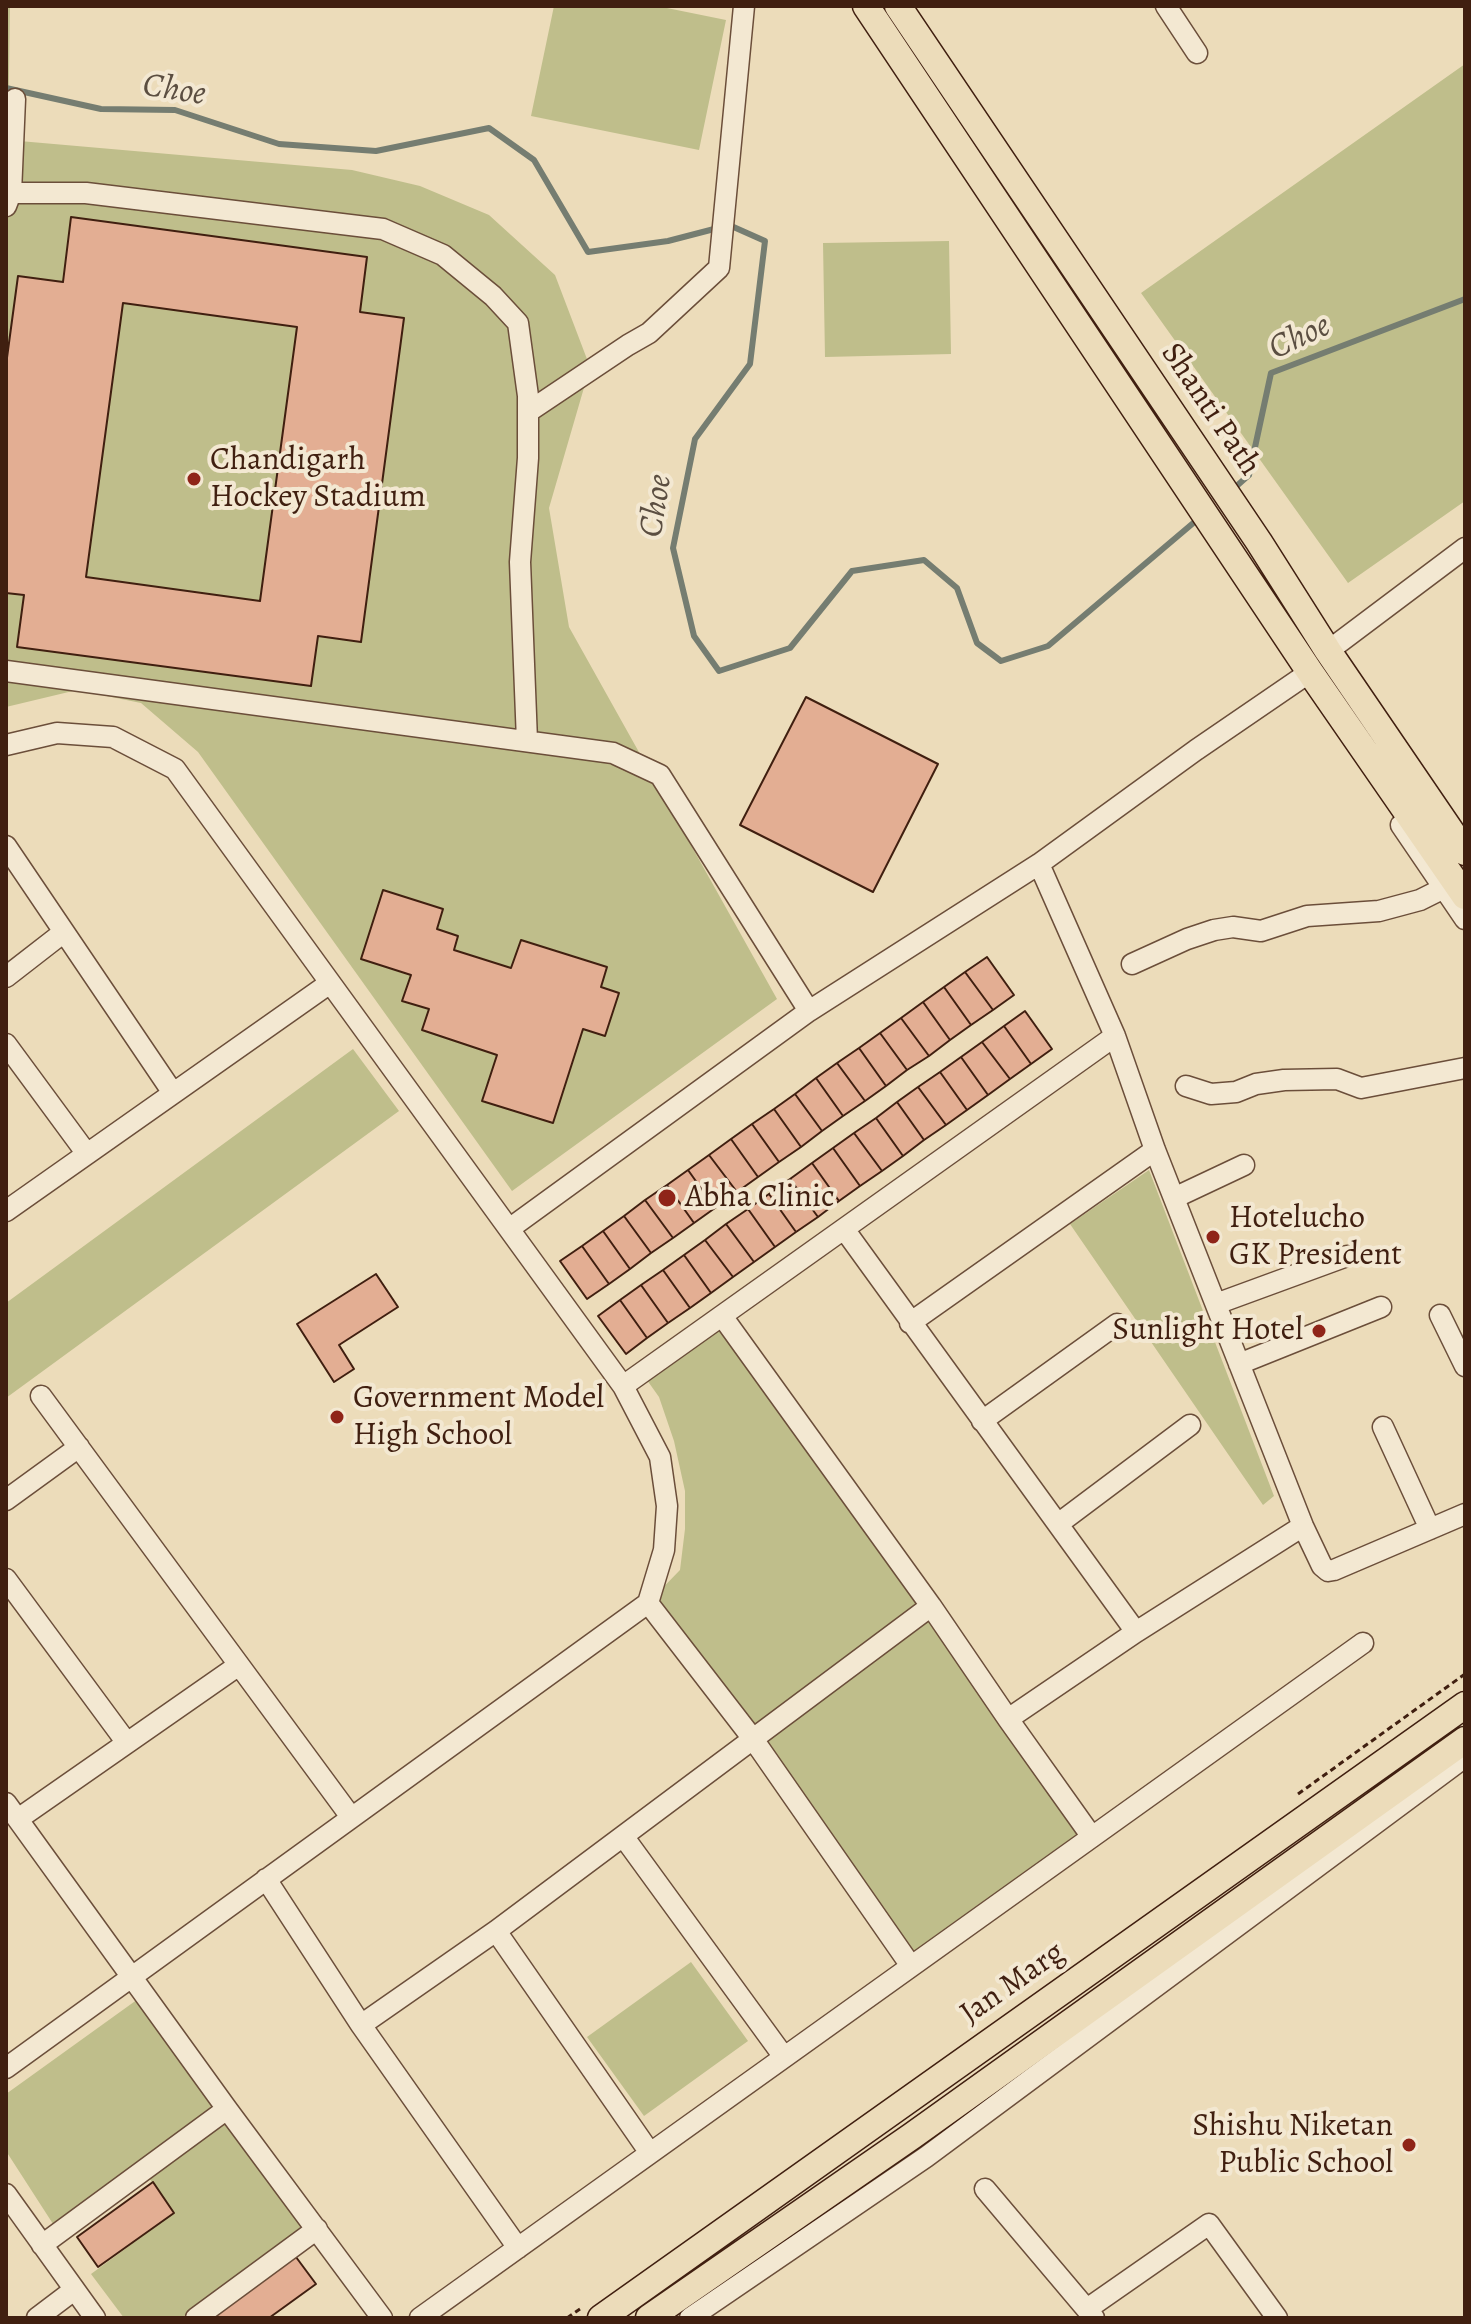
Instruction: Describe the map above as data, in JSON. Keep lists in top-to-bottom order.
{
  "streets": {
    "main road": ["Shanti Path", "Jan Marg"]
  },
  "water": ["Choe"],
  "places": [
    "Chandigarh Hockey Stadium",
    "Abha Clinic",
    "Hotelucho GK President",
    "Sunlight Hotel",
    "Government Model High School",
    "Shishu Niketan Public School"
  ]
}
